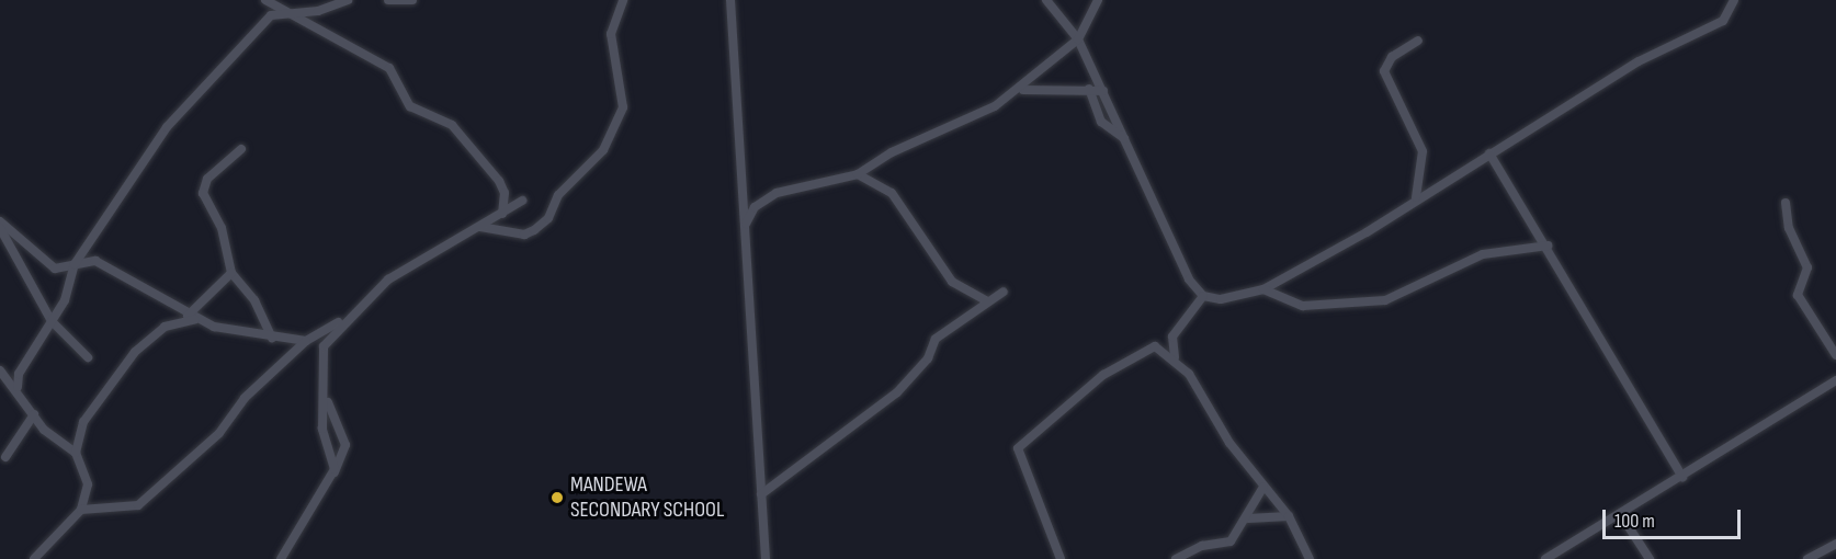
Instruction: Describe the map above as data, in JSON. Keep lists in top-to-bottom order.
{
  "places": ["MANDEWA SECONDARY SCHOOL"],
  "scale_bar": "100 m"
}
